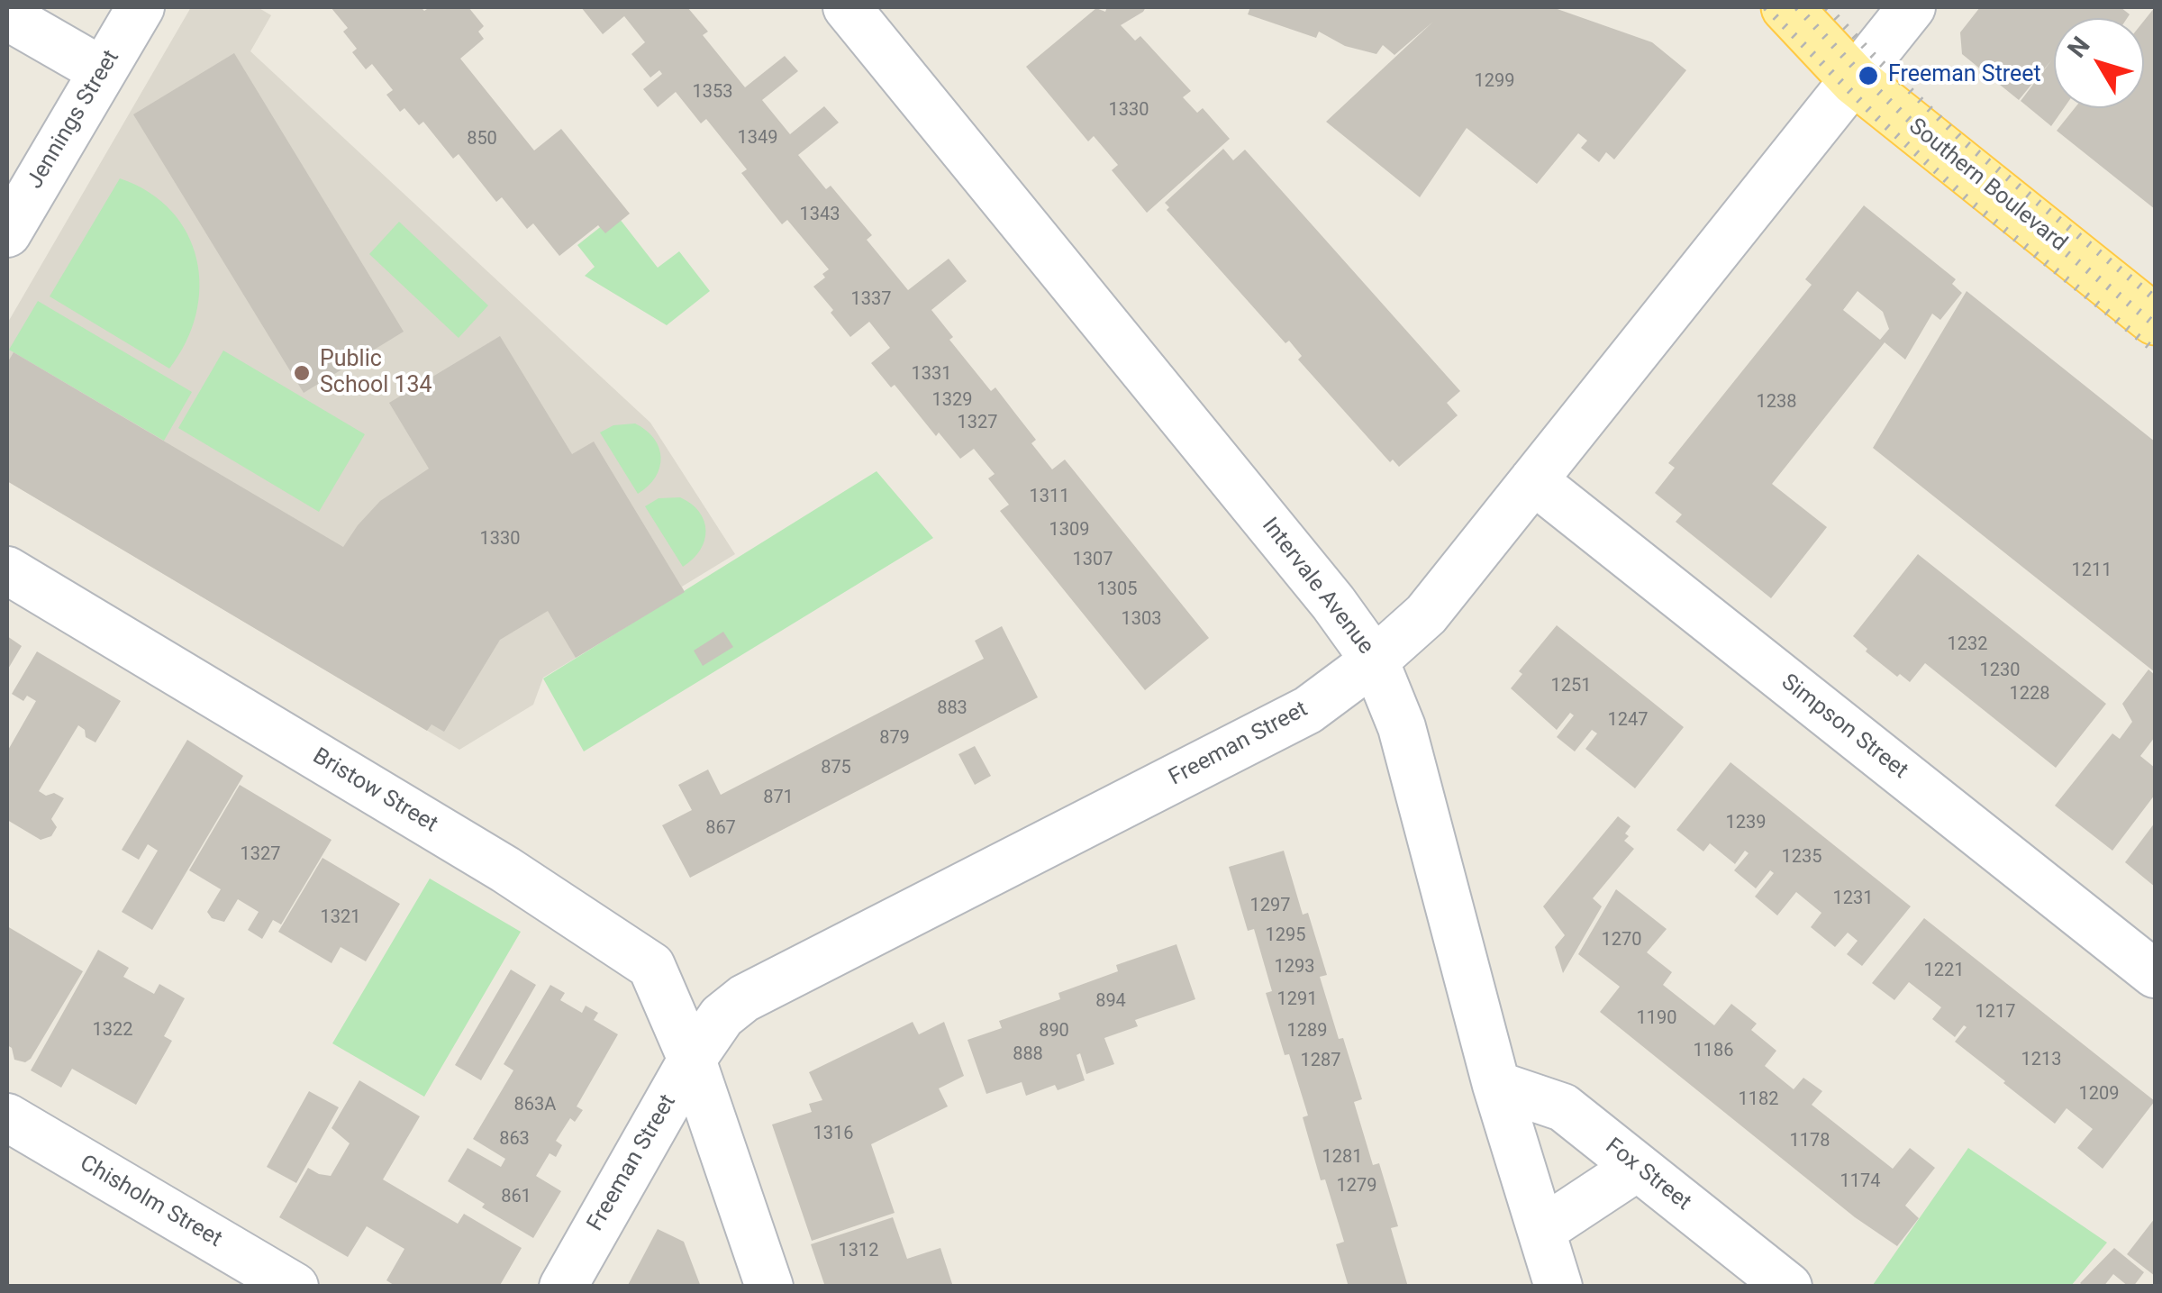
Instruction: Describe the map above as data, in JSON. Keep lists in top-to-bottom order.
{
  "streets": {
    "main road": ["Southern Boulevard"],
    "street": [
      "Jennings Street",
      "Intervale Avenue",
      "Simpson Street",
      "Freeman Street",
      "Bristow Street",
      "Fox Street",
      "Chisholm Street"
    ]
  },
  "crossings": [
    ["Southern Boulevard", "Freeman Street"],
    ["Intervale Avenue", "Freeman Street"],
    ["Intervale Avenue", "Fox Street"],
    ["Simpson Street", "Freeman Street"],
    ["Freeman Street", "Bristow Street"]
  ],
  "places": ["Freeman Street", "Public School 134"],
  "house_numbers": [
    "1299",
    "1353",
    "1330",
    "1349",
    "850",
    "1343",
    "1337",
    "1331",
    "1329",
    "1238",
    "1327",
    "1311",
    "1309",
    "1330",
    "1307",
    "1211",
    "1305",
    "1303",
    "1232",
    "1230",
    "1251",
    "1228",
    "883",
    "1247",
    "879",
    "875",
    "871",
    "1239",
    "867",
    "1327",
    "1235",
    "1231",
    "1297",
    "1321",
    "1295",
    "1270",
    "1293",
    "1221",
    "1291",
    "894",
    "1217",
    "1190",
    "1322",
    "890",
    "1289",
    "1186",
    "888",
    "1213",
    "1287",
    "1209",
    "1182",
    "863A",
    "1316",
    "863",
    "1178",
    "1281",
    "1174",
    "1279",
    "861",
    "1312"
  ],
  "north": "top left"
}
